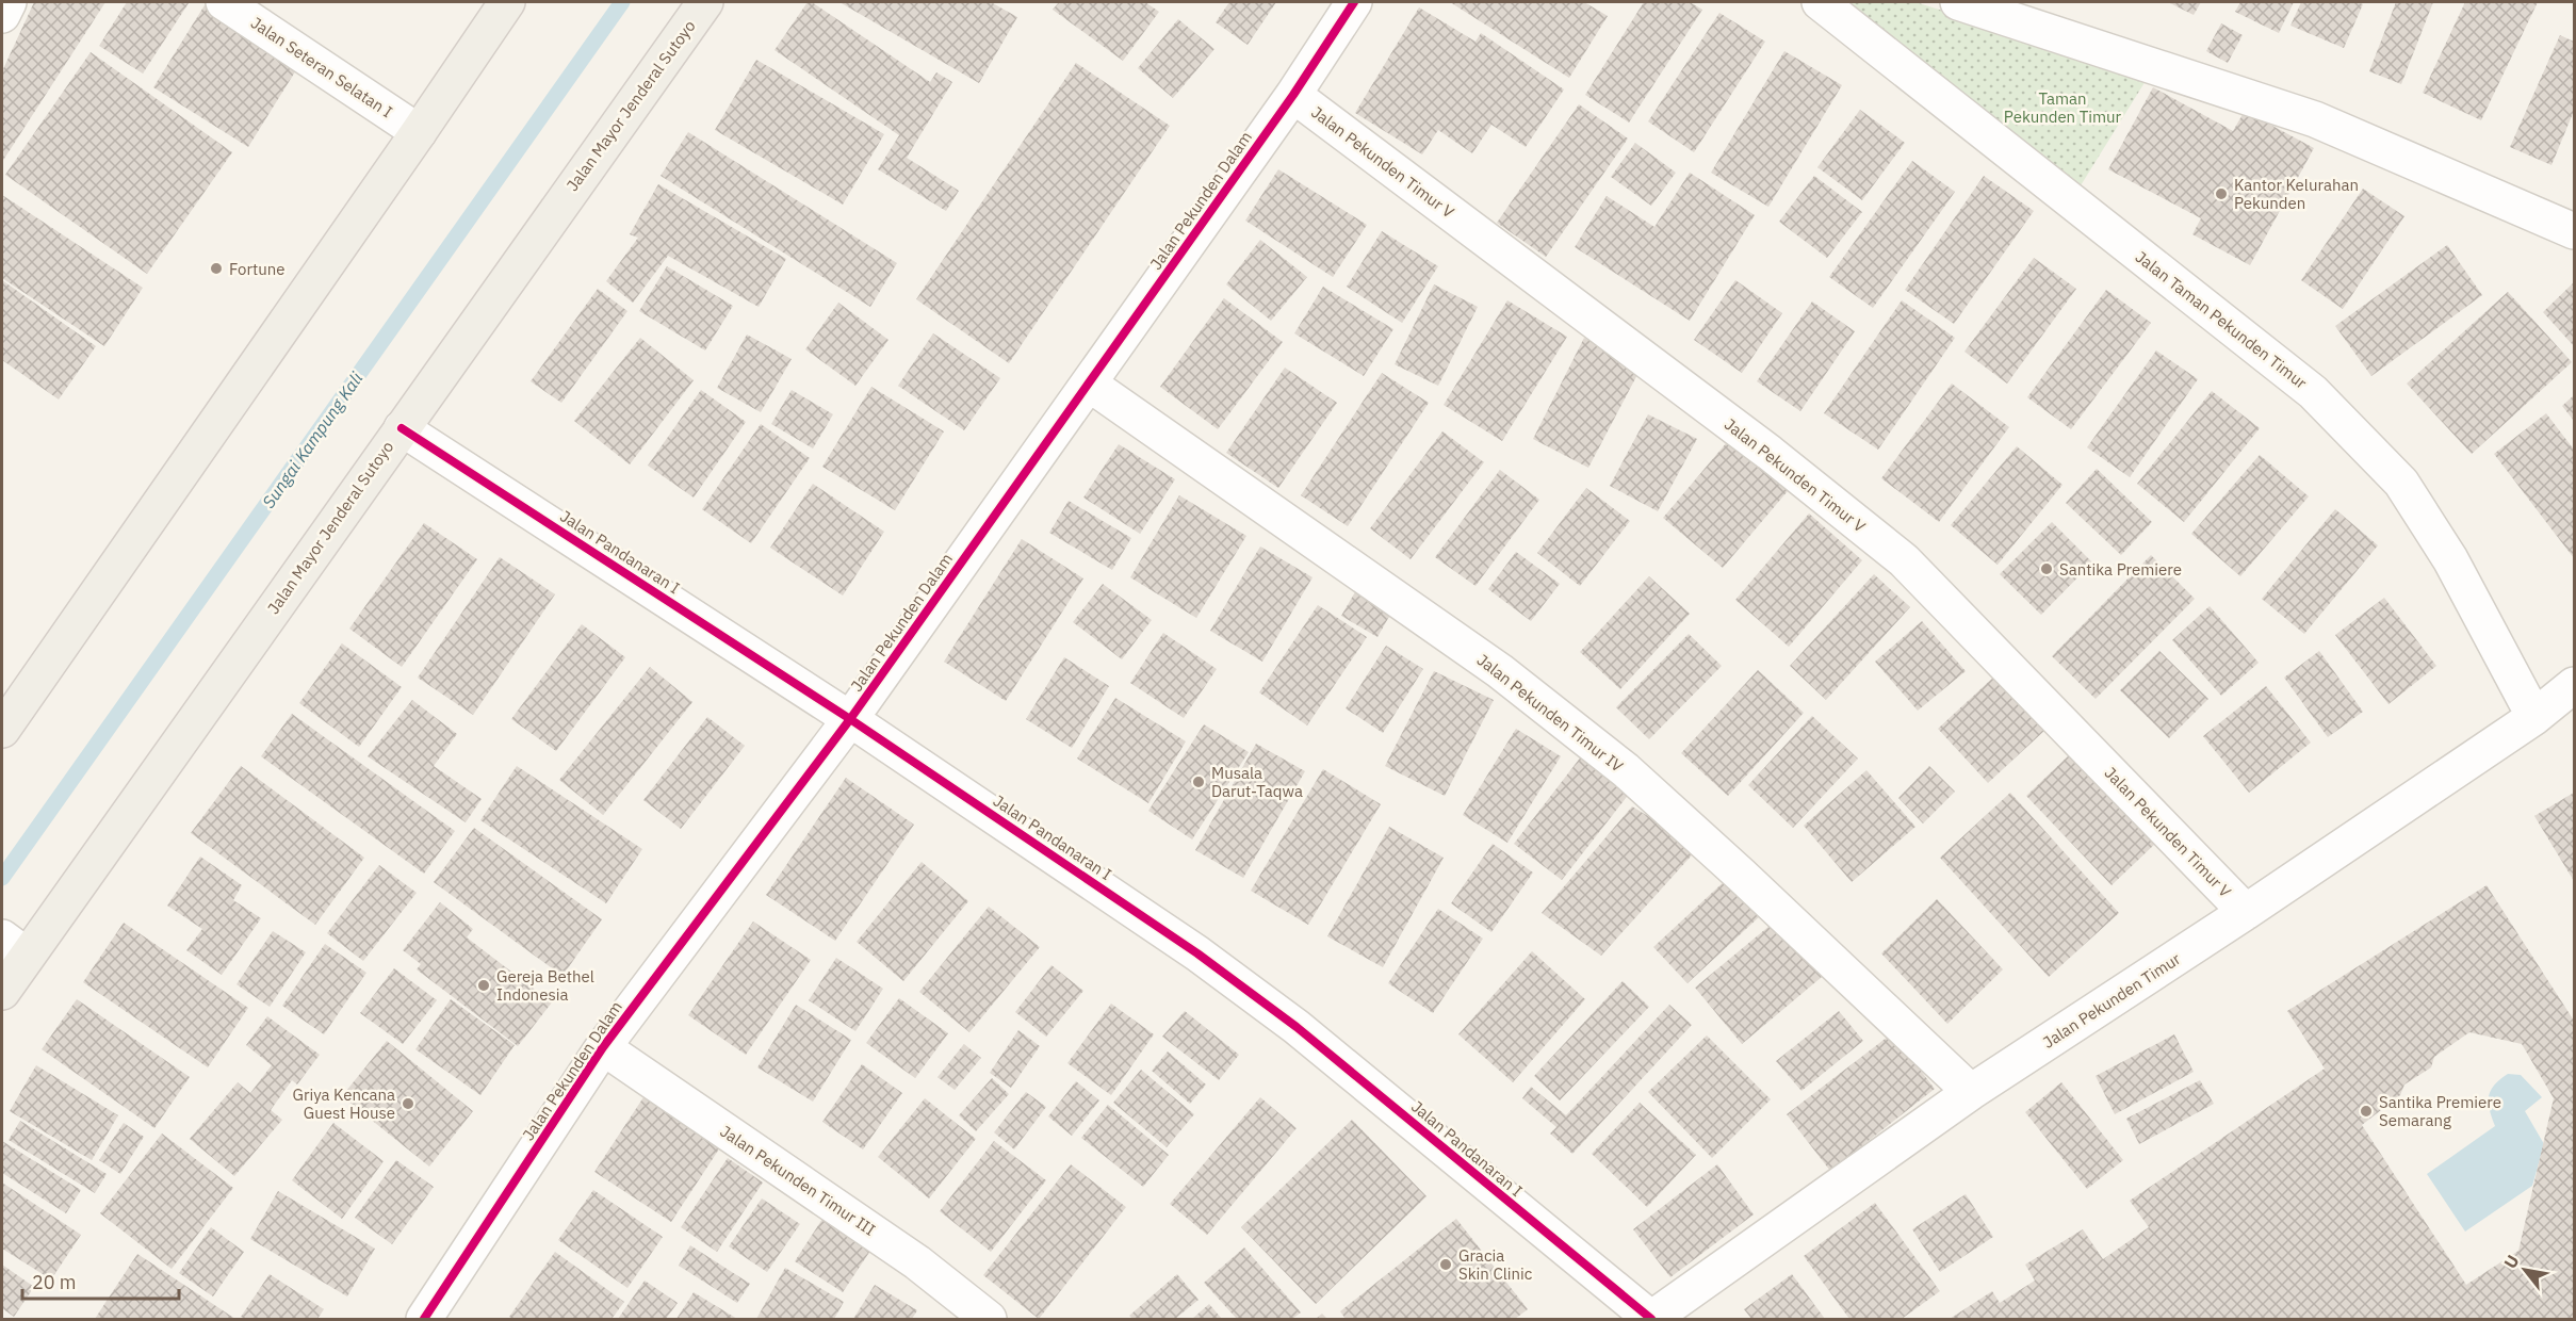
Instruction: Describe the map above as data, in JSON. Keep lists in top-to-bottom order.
{
  "streets": {
    "main road": ["Jalan Mayor Jenderal Sutoyo"],
    "street": [
      "Jalan Seteran Selatan I",
      "Jalan Pekunden Timur V",
      "Jalan Pekunden Dalam",
      "Jalan Taman Pekunden Timur",
      "Jalan Pandanaran I",
      "Jalan Pekunden Timur IV",
      "Jalan Pekunden Timur",
      "Jalan Pekunden Timur III"
    ]
  },
  "crossings": [
    ["Jalan Mayor Jenderal Sutoyo", "Jalan Pandanaran I"],
    ["Jalan Pekunden Timur V", "Jalan Pekunden Dalam"],
    ["Jalan Pekunden Timur V", "Jalan Pekunden Timur"],
    ["Jalan Pekunden Dalam", "Jalan Pandanaran I"],
    ["Jalan Pekunden Dalam", "Jalan Pekunden Timur IV"],
    ["Jalan Pekunden Dalam", "Jalan Pekunden Timur III"],
    ["Jalan Taman Pekunden Timur", "Jalan Pekunden Timur"],
    ["Jalan Pandanaran I", "Jalan Pekunden Timur"],
    ["Jalan Pekunden Timur IV", "Jalan Pekunden Timur"]
  ],
  "water": ["Sungai Kampung Kali"],
  "parks": ["Taman Pekunden Timur"],
  "places": [
    "Kantor Kelurahan Pekunden",
    "Fortune",
    "Santika Premiere",
    "Musala Darut-Taqwa",
    "Gereja Bethel Indonesia",
    "Griya Kencana Guest House",
    "Santika Premiere Semarang",
    "Gracia Skin Clinic"
  ],
  "scale_bar": "20 m",
  "north": "top left"
}
